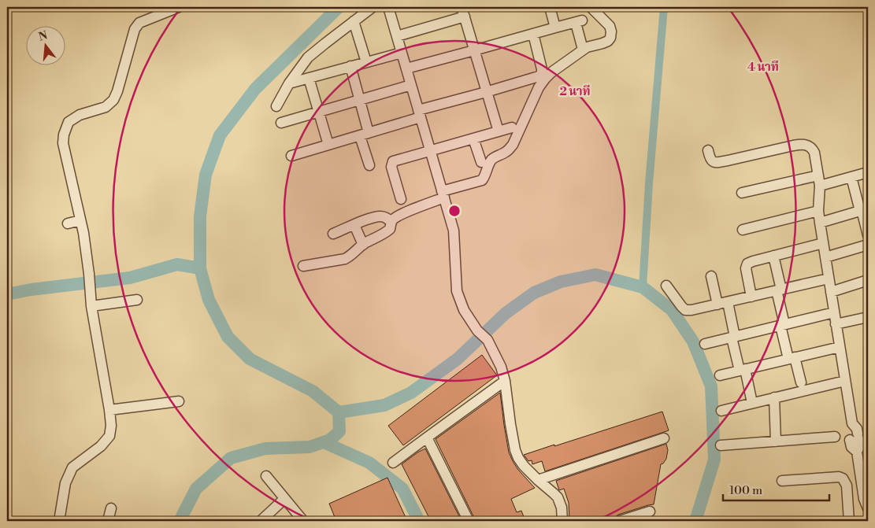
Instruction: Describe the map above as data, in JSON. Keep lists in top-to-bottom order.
{
  "scale_bar": "100 m",
  "north": "top",
  "rings": ["4 นาที", "2 นาที"]
}
